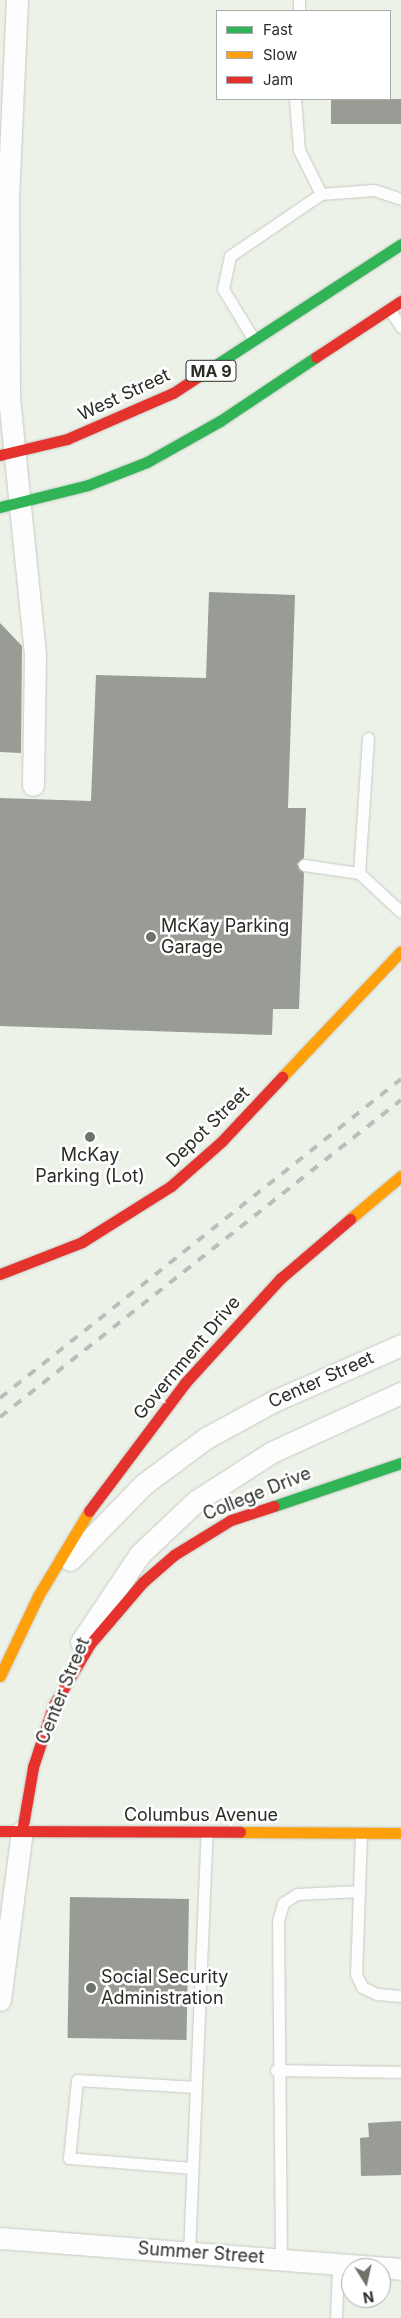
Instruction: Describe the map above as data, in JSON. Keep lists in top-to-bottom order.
{
  "streets": {
    "main road": [
      "MA 9",
      "West Street",
      "Depot Street",
      "Government Drive",
      "Center Street",
      "College Drive",
      "Columbus Avenue"
    ],
    "street": ["Summer Street"]
  },
  "crossings": [
    ["Government Drive", "Center Street"],
    ["Center Street", "College Drive"],
    ["Center Street", "Columbus Avenue"]
  ],
  "places": ["McKay Parking Garage", "McKay Parking (Lot)", "Social Security Administration"],
  "legend": ["Fast", "Slow", "Jam"],
  "north": "bottom"
}
